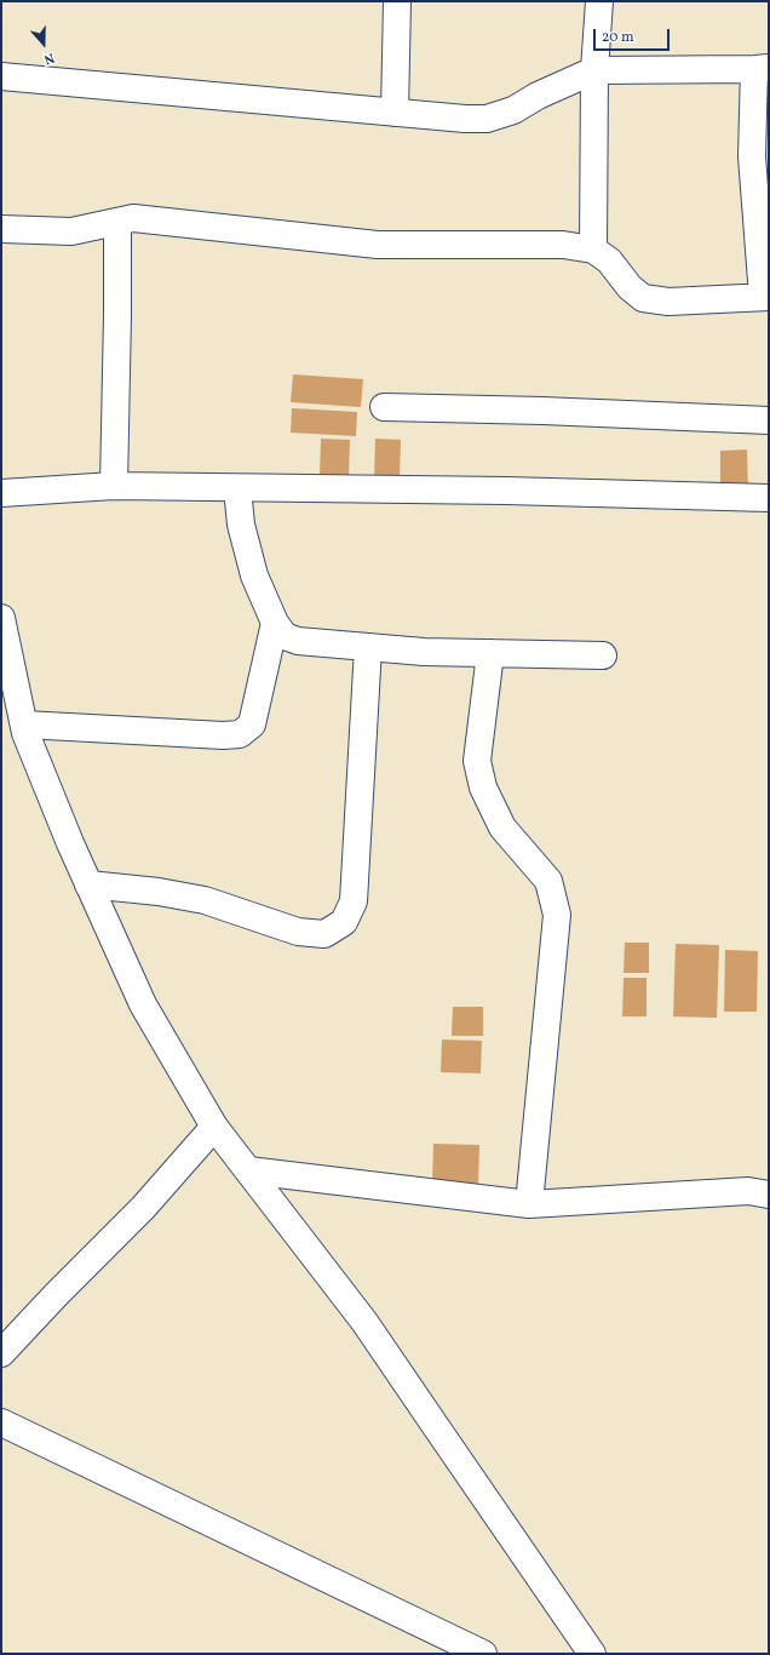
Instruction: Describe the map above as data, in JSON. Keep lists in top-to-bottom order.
{
  "scale_bar": "20 m",
  "north": "bottom"
}
